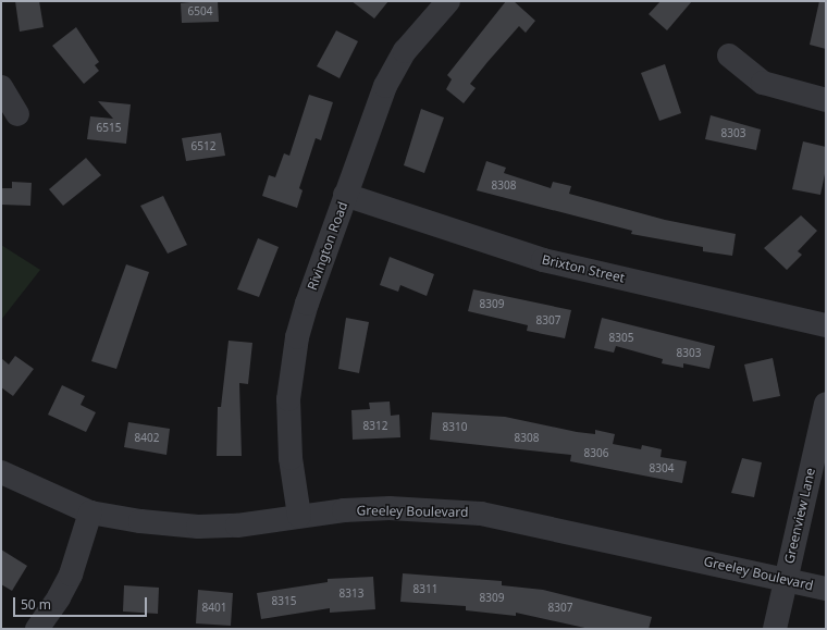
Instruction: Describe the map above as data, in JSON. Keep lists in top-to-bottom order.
{
  "streets": {
    "street": [
      "Rivington Road",
      "Brixton Street",
      "Greeley Boulevard",
      "Greenview Lane"
    ]
  },
  "crossings": [
    ["Rivington Road", "Brixton Street"],
    ["Rivington Road", "Greeley Boulevard"],
    ["Greeley Boulevard", "Greenview Lane"]
  ],
  "house_numbers": [
    "6504",
    "6515",
    "8303",
    "6512",
    "8308",
    "8309",
    "8307",
    "8305",
    "8303",
    "8312",
    "8310",
    "8402",
    "8308",
    "8306",
    "8304",
    "8311",
    "8313",
    "8309",
    "8315",
    "8401",
    "8307"
  ],
  "scale_bar": "50 m"
}
